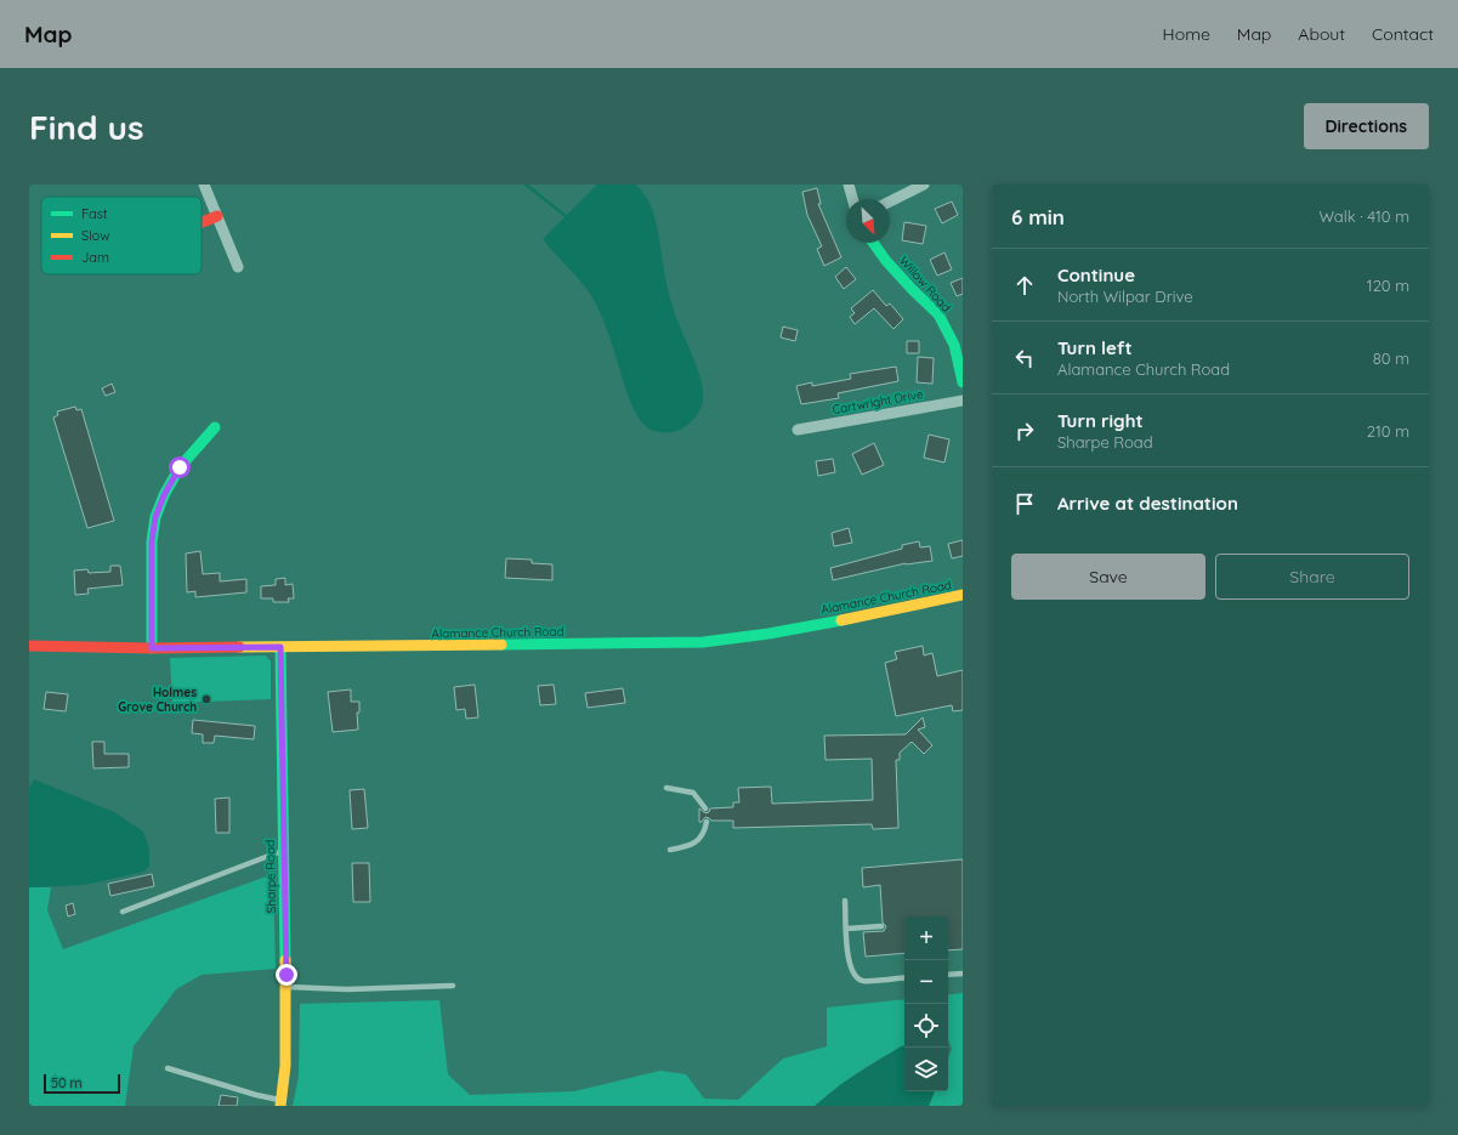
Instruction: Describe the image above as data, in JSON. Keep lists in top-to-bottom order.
{
  "streets": {
    "street": [
      "Willow Road",
      "Cartwright Drive",
      "Alamance Church Road",
      "Sharpe Road"
    ]
  },
  "crossings": [
    ["Alamance Church Road", "Sharpe Road"]
  ],
  "places": ["Holmes Grove Church"],
  "legend": ["Fast", "Slow", "Jam"],
  "scale_bar": "50 m",
  "north": "bottom right",
  "page": {
    "header": "Map",
    "nav": [
      "Home",
      "Map",
      "About",
      "Contact"
    ],
    "buttons": [
      "Directions",
      ["Save", "Share"]
    ],
    "title": "Find us",
    "heading": ["6 min", "Walk · 410 m"],
    "list": [
      ["Continue", "North Wilpar Drive", "120 m"],
      ["Turn left", "Alamance Church Road", "80 m"],
      ["Turn right", "Sharpe Road", "210 m"],
      "Arrive at destination"
    ],
    "map_buttons": ["+", "−"],
    "scale": "50 m"
  }
}
